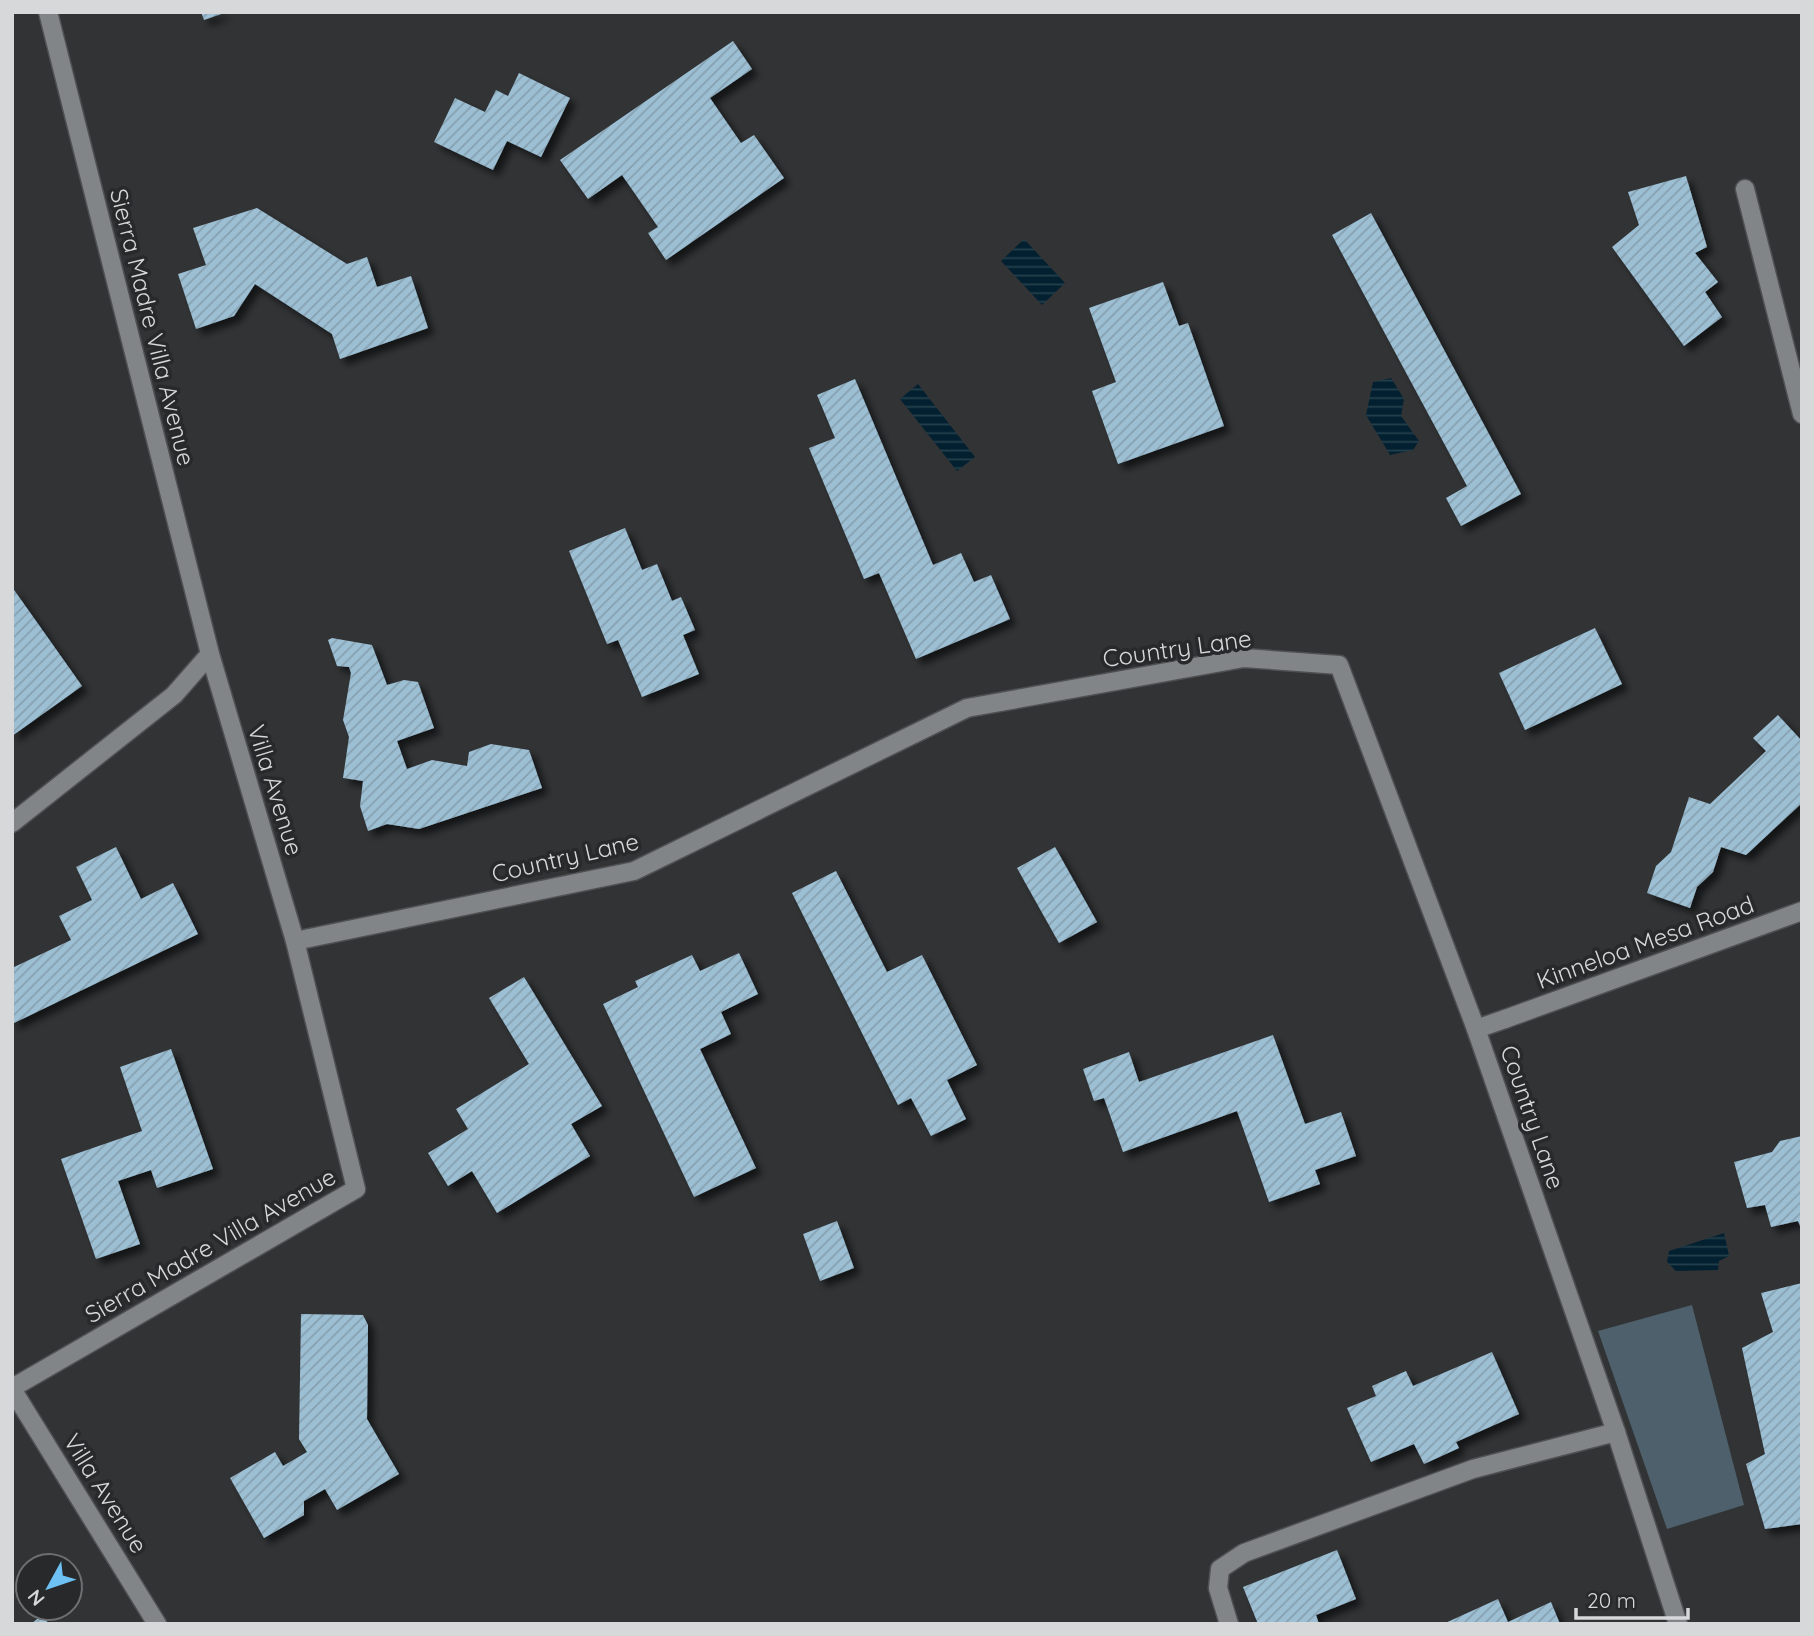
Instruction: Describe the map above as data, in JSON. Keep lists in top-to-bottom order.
{
  "streets": {
    "street": [
      "Sierra Madre Villa Avenue",
      "Country Lane",
      "Villa Avenue",
      "Kinneloa Mesa Road"
    ]
  },
  "crossings": [
    ["Sierra Madre Villa Avenue", "Country Lane"],
    ["Sierra Madre Villa Avenue", "Villa Avenue"],
    ["Country Lane", "Villa Avenue"],
    ["Country Lane", "Kinneloa Mesa Road"]
  ],
  "scale_bar": "20 m",
  "north": "bottom left"
}
